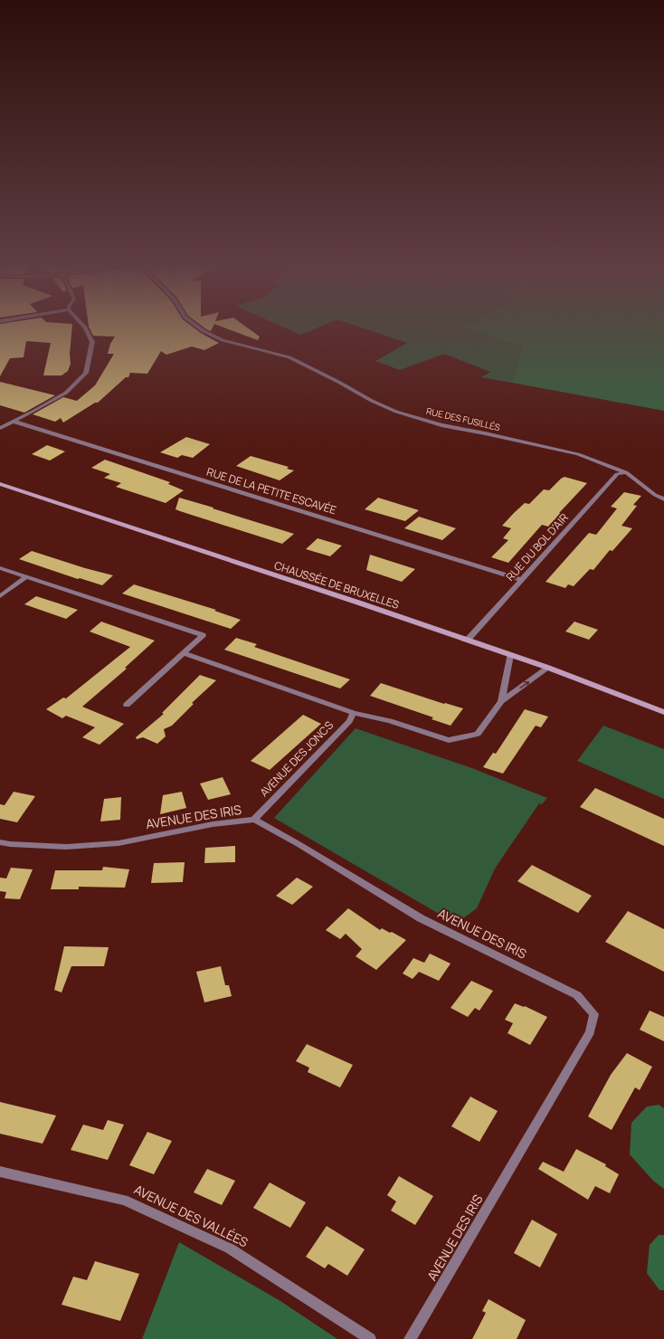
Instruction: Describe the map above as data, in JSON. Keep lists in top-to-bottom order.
{
  "streets": {
    "main road": ["CHAUSSÉE DE BRUXELLES"],
    "street": [
      "RUE DES FUSILLÉS",
      "RUE DE LA PETITE ESCAVÉE",
      "RUE DU BOL D'AIR",
      "AVENUE DES JONCS",
      "AVENUE DES IRIS",
      "AVENUE DES VALLÉES"
    ]
  },
  "crossings": [
    ["RUE DES FUSILLÉS", "RUE DU BOL D'AIR"],
    ["RUE DE LA PETITE ESCAVÉE", "RUE DU BOL D'AIR"],
    ["RUE DU BOL D'AIR", "CHAUSSÉE DE BRUXELLES"],
    ["AVENUE DES JONCS", "AVENUE DES IRIS"]
  ]
}
